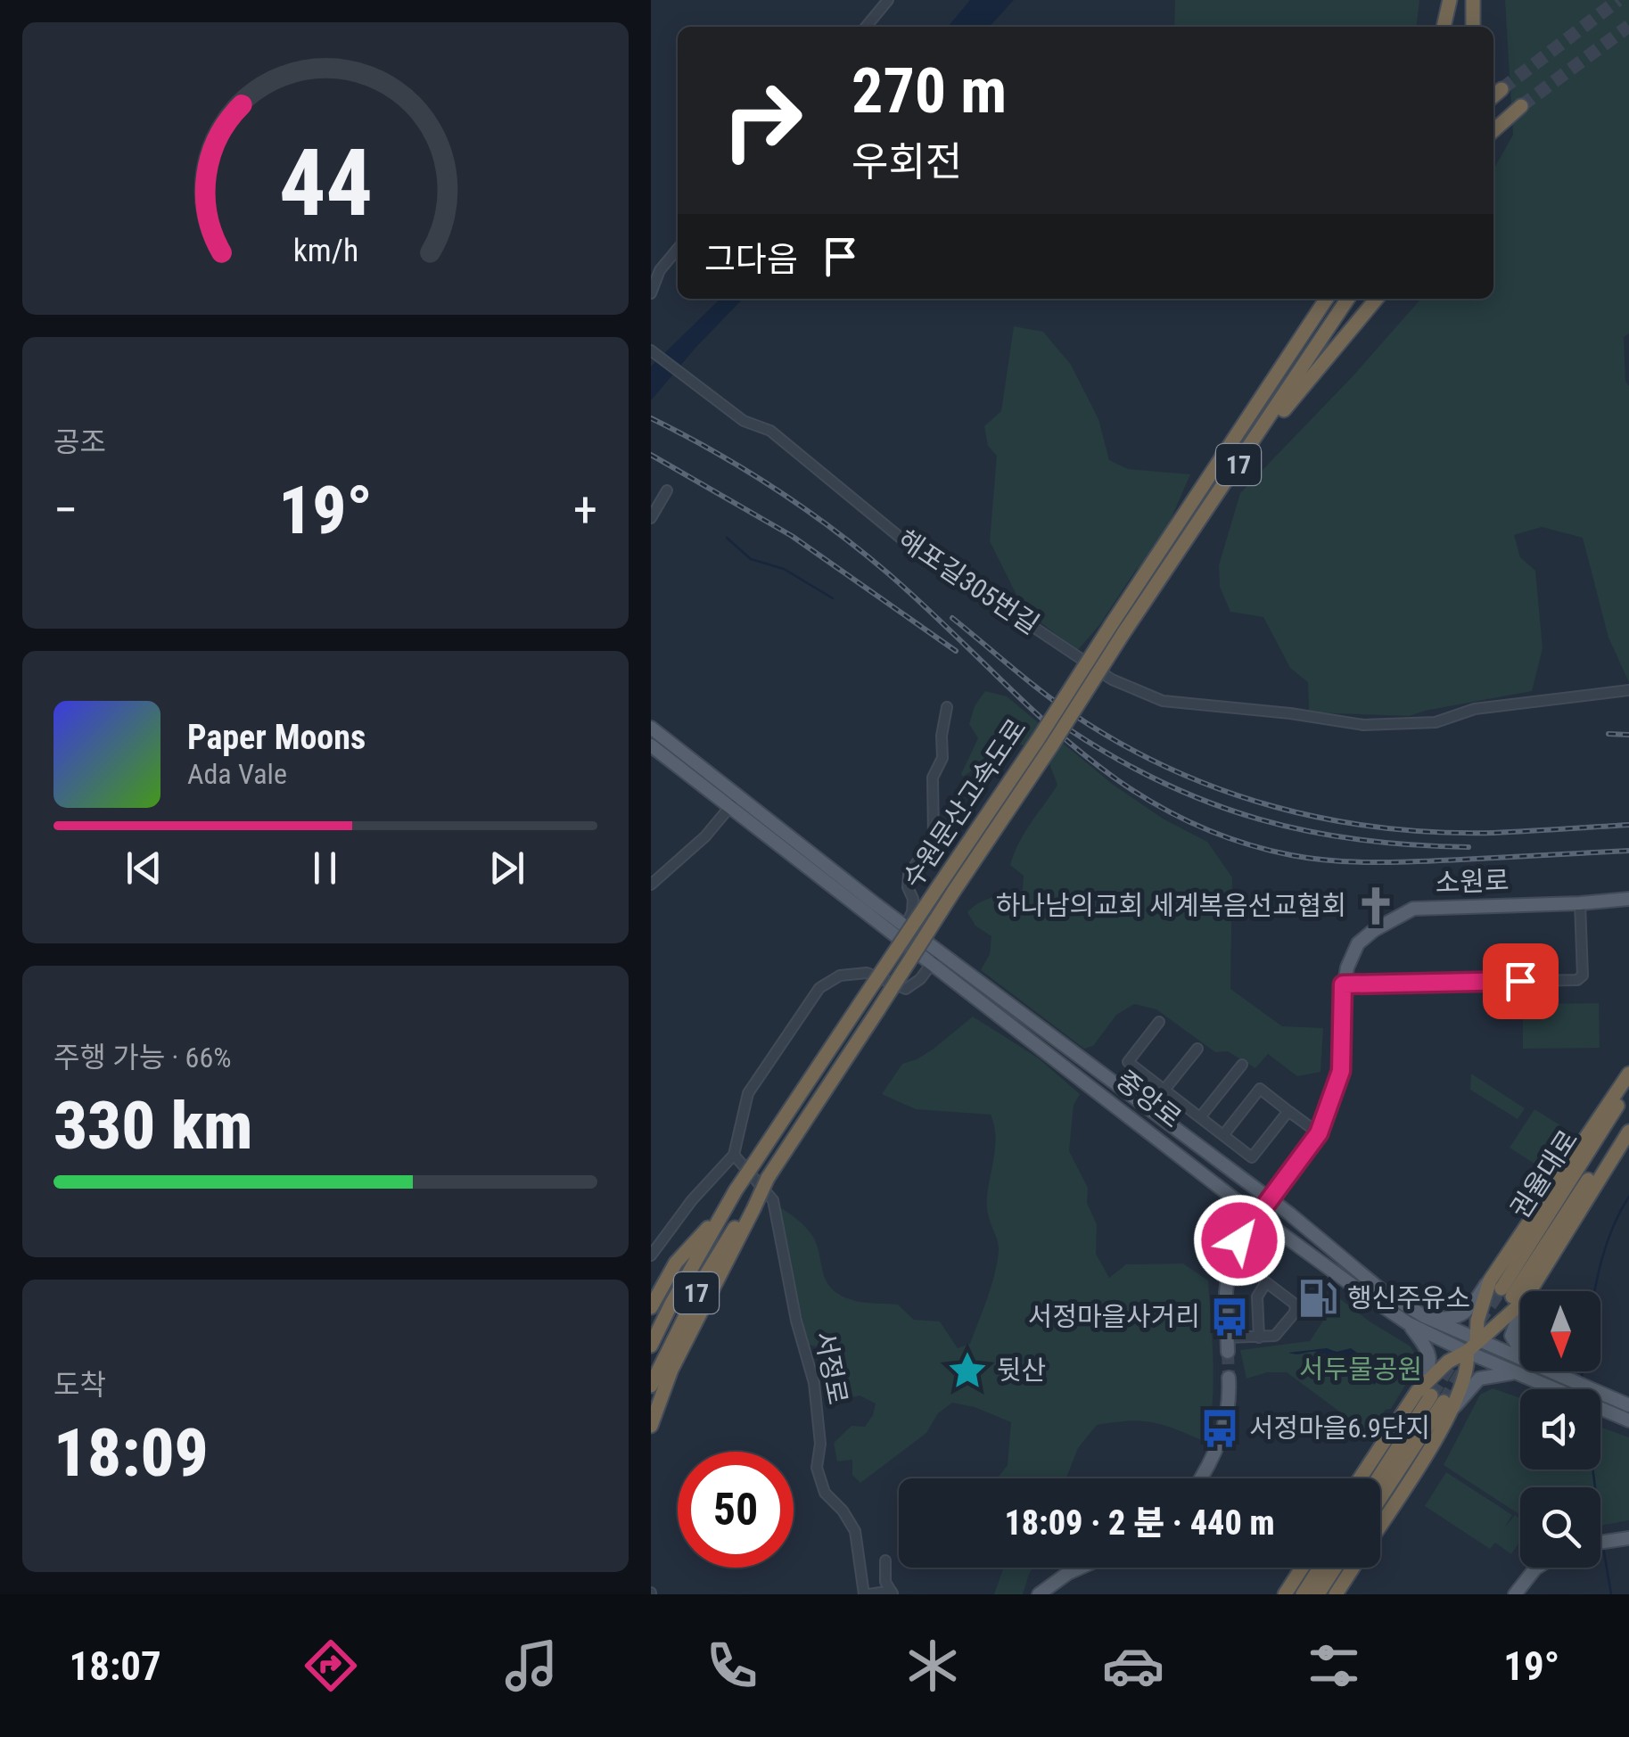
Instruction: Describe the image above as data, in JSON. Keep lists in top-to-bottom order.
{
  "streets": {
    "highway": ["17", "수원문산고속도로", "권율대로"],
    "main road": ["소원로", "중앙로"],
    "street": ["해포길305번길", "서정로"]
  },
  "crossings": [
    ["소원로", "중앙로"]
  ],
  "parks": ["서두물공원"],
  "places": {
    "church": ["하나남의교회 세계복음선교협회"],
    "fuel station": ["행신주유소"],
    "bus stop": ["서정마을사거리", "서정마을6.9단지"],
    "place": ["뒷산"]
  },
  "north": "bottom",
  "page": {
    "turn": ["270 m", "우회전"],
    "then": "그다음",
    "tile": [
      "공조",
      ["주행 가능 · 66%", "330 km"],
      ["도착", "18:09"]
    ],
    "heat": ["−", "19°", "+"],
    "song": ["Paper Moons", "Ada Vale"],
    "limit": "50",
    "trip": "18:09 · 2 분 · 440 m",
    "tabs": ["18:07", "19°"],
    "gauge": ["44", "km/h"]
  }
}
